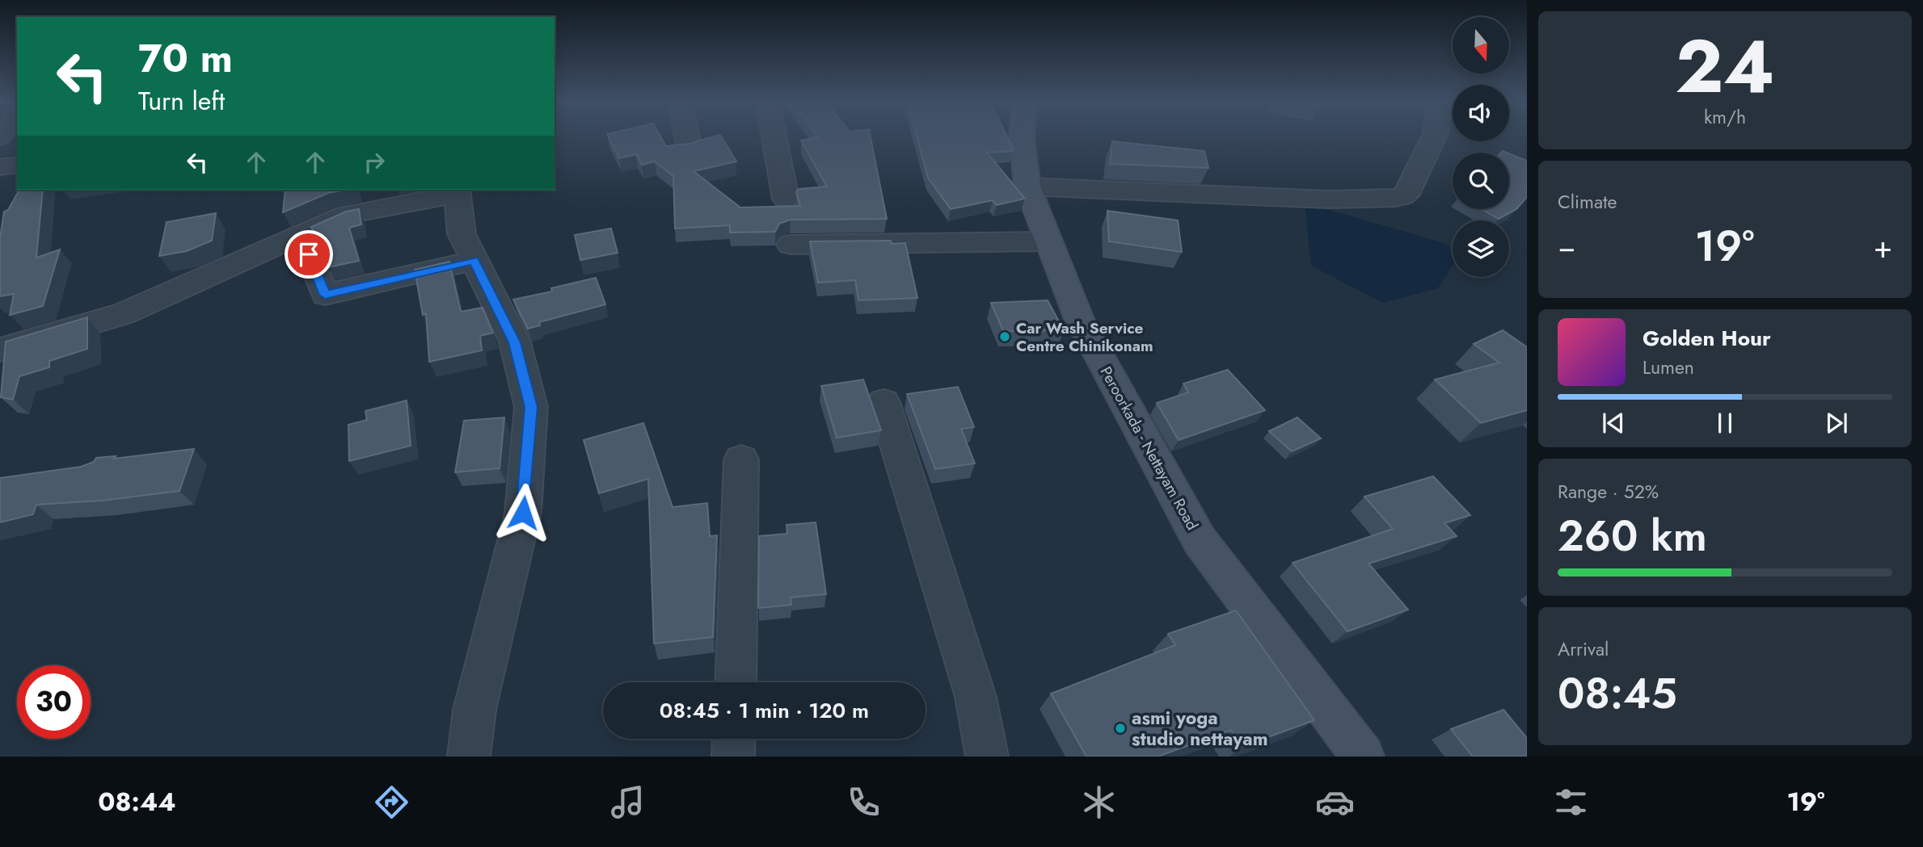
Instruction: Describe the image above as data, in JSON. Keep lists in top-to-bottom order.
{
  "streets": {
    "street": ["Peroorkada - Nettayam Road"]
  },
  "places": ["Car Wash Service Centre Chinikonam", "asmi yoga studio nettayam"],
  "north": "bottom",
  "page": {
    "tile": [
      ["24", "km/h"],
      "Climate",
      ["Range · 52%", "260 km"],
      ["Arrival", "08:45"]
    ],
    "turn": ["70 m", "Turn left"],
    "heat": ["−", "19°", "+"],
    "song": ["Golden Hour", "Lumen"],
    "limit": "30",
    "trip": "08:45 · 1 min · 120 m",
    "tabs": ["08:44", "19°"]
  }
}
